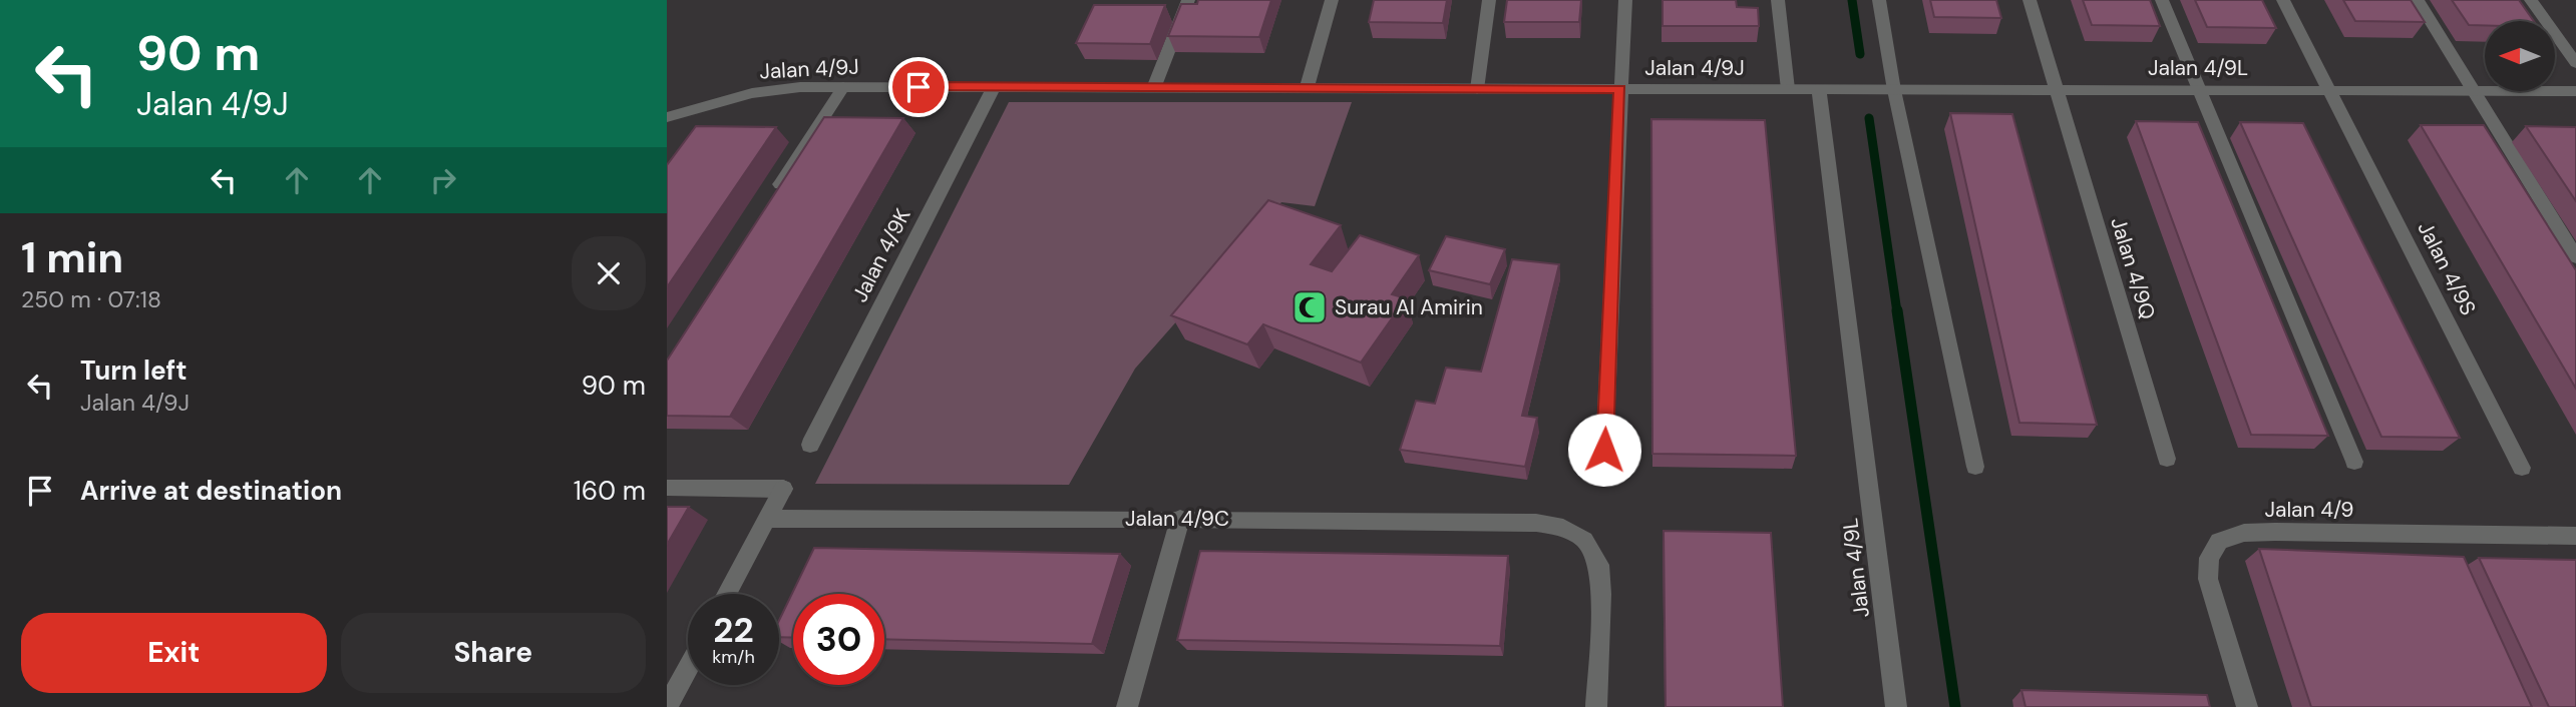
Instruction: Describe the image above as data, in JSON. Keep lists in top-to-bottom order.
{
  "streets": {
    "street": [
      "Jalan 4/9J",
      "Jalan 4/9L",
      "Jalan 4/9K",
      "Jalan 4/9Q",
      "Jalan 4/9S",
      "Jalan 4/9",
      "Jalan 4/9C"
    ]
  },
  "crossings": [
    ["Jalan 4/9J", "Jalan 4/9L"],
    ["Jalan 4/9J", "Jalan 4/9K"],
    ["Jalan 4/9L", "Jalan 4/9Q"],
    ["Jalan 4/9L", "Jalan 4/9S"]
  ],
  "places": {
    "mosque": ["Surau Al Amirin"]
  },
  "north": "left",
  "page": {
    "turn": ["90 m", "Jalan 4/9J"],
    "heading": ["1 min", "250 m · 07:18"],
    "list": [
      {
        "name": "Turn left",
        "note": "Jalan 4/9J",
        "value": "90 m"
      },
      {
        "name": "Arrive at destination",
        "value": "160 m"
      }
    ],
    "speed": "22 km/h",
    "limit": "30",
    "buttons": ["Exit", "Share"]
  }
}
